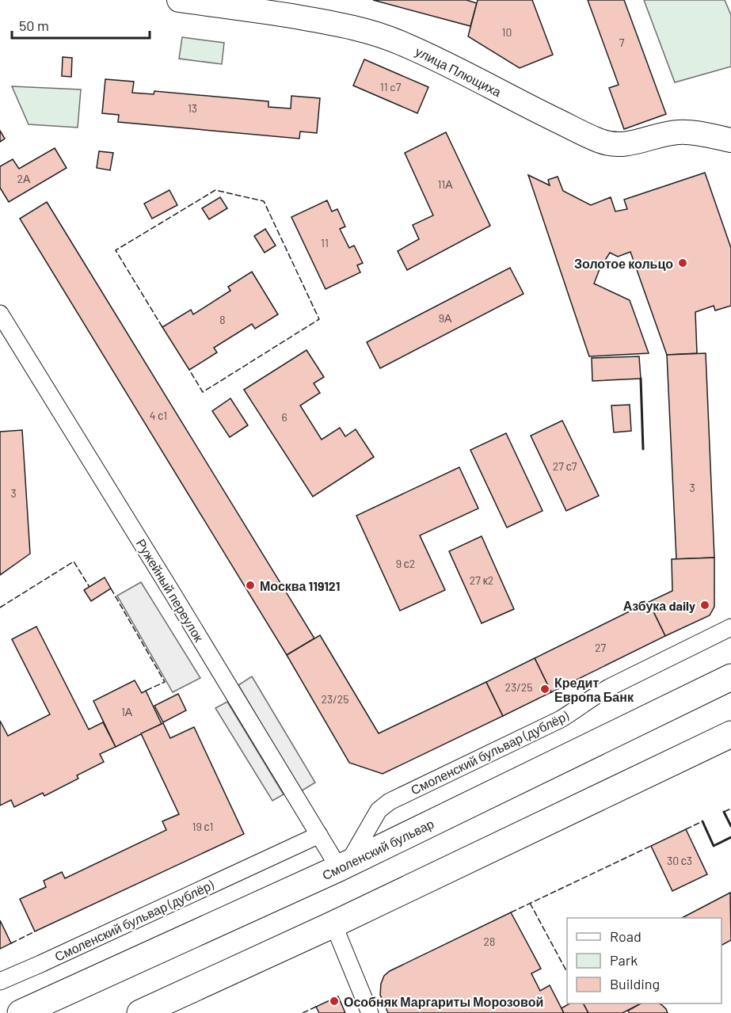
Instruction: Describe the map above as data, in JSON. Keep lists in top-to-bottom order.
{
  "streets": {
    "main road": ["Смоленский бульвар"],
    "street": ["улица Плющиха", "Ружейный переулок", "Смоленский бульвар (дублёр)"]
  },
  "crossings": [
    ["Ружейный переулок", "Смоленский бульвар (дублёр)"],
    ["Ружейный переулок", "Смоленский бульвар"],
    ["Смоленский бульвар (дублёр)", "Смоленский бульвар"]
  ],
  "places": [
    "Золотое кольцо",
    "Москва 119121",
    "Азбука daily",
    "Кредит Европа Банк",
    "Особняк Маргариты Морозовой"
  ],
  "house_numbers": [
    "10",
    "7",
    "11 c7",
    "13",
    "2А",
    "11А",
    "11",
    "9А",
    "8",
    "4 с1",
    "6",
    "27 с7",
    "3",
    "3",
    "9 с2",
    "27 к2",
    "27",
    "23/25",
    "23/25",
    "1А",
    "19 с1",
    "30 с3",
    "28"
  ],
  "legend": ["Road", "Park", "Building"],
  "scale_bar": "50 m"
}
